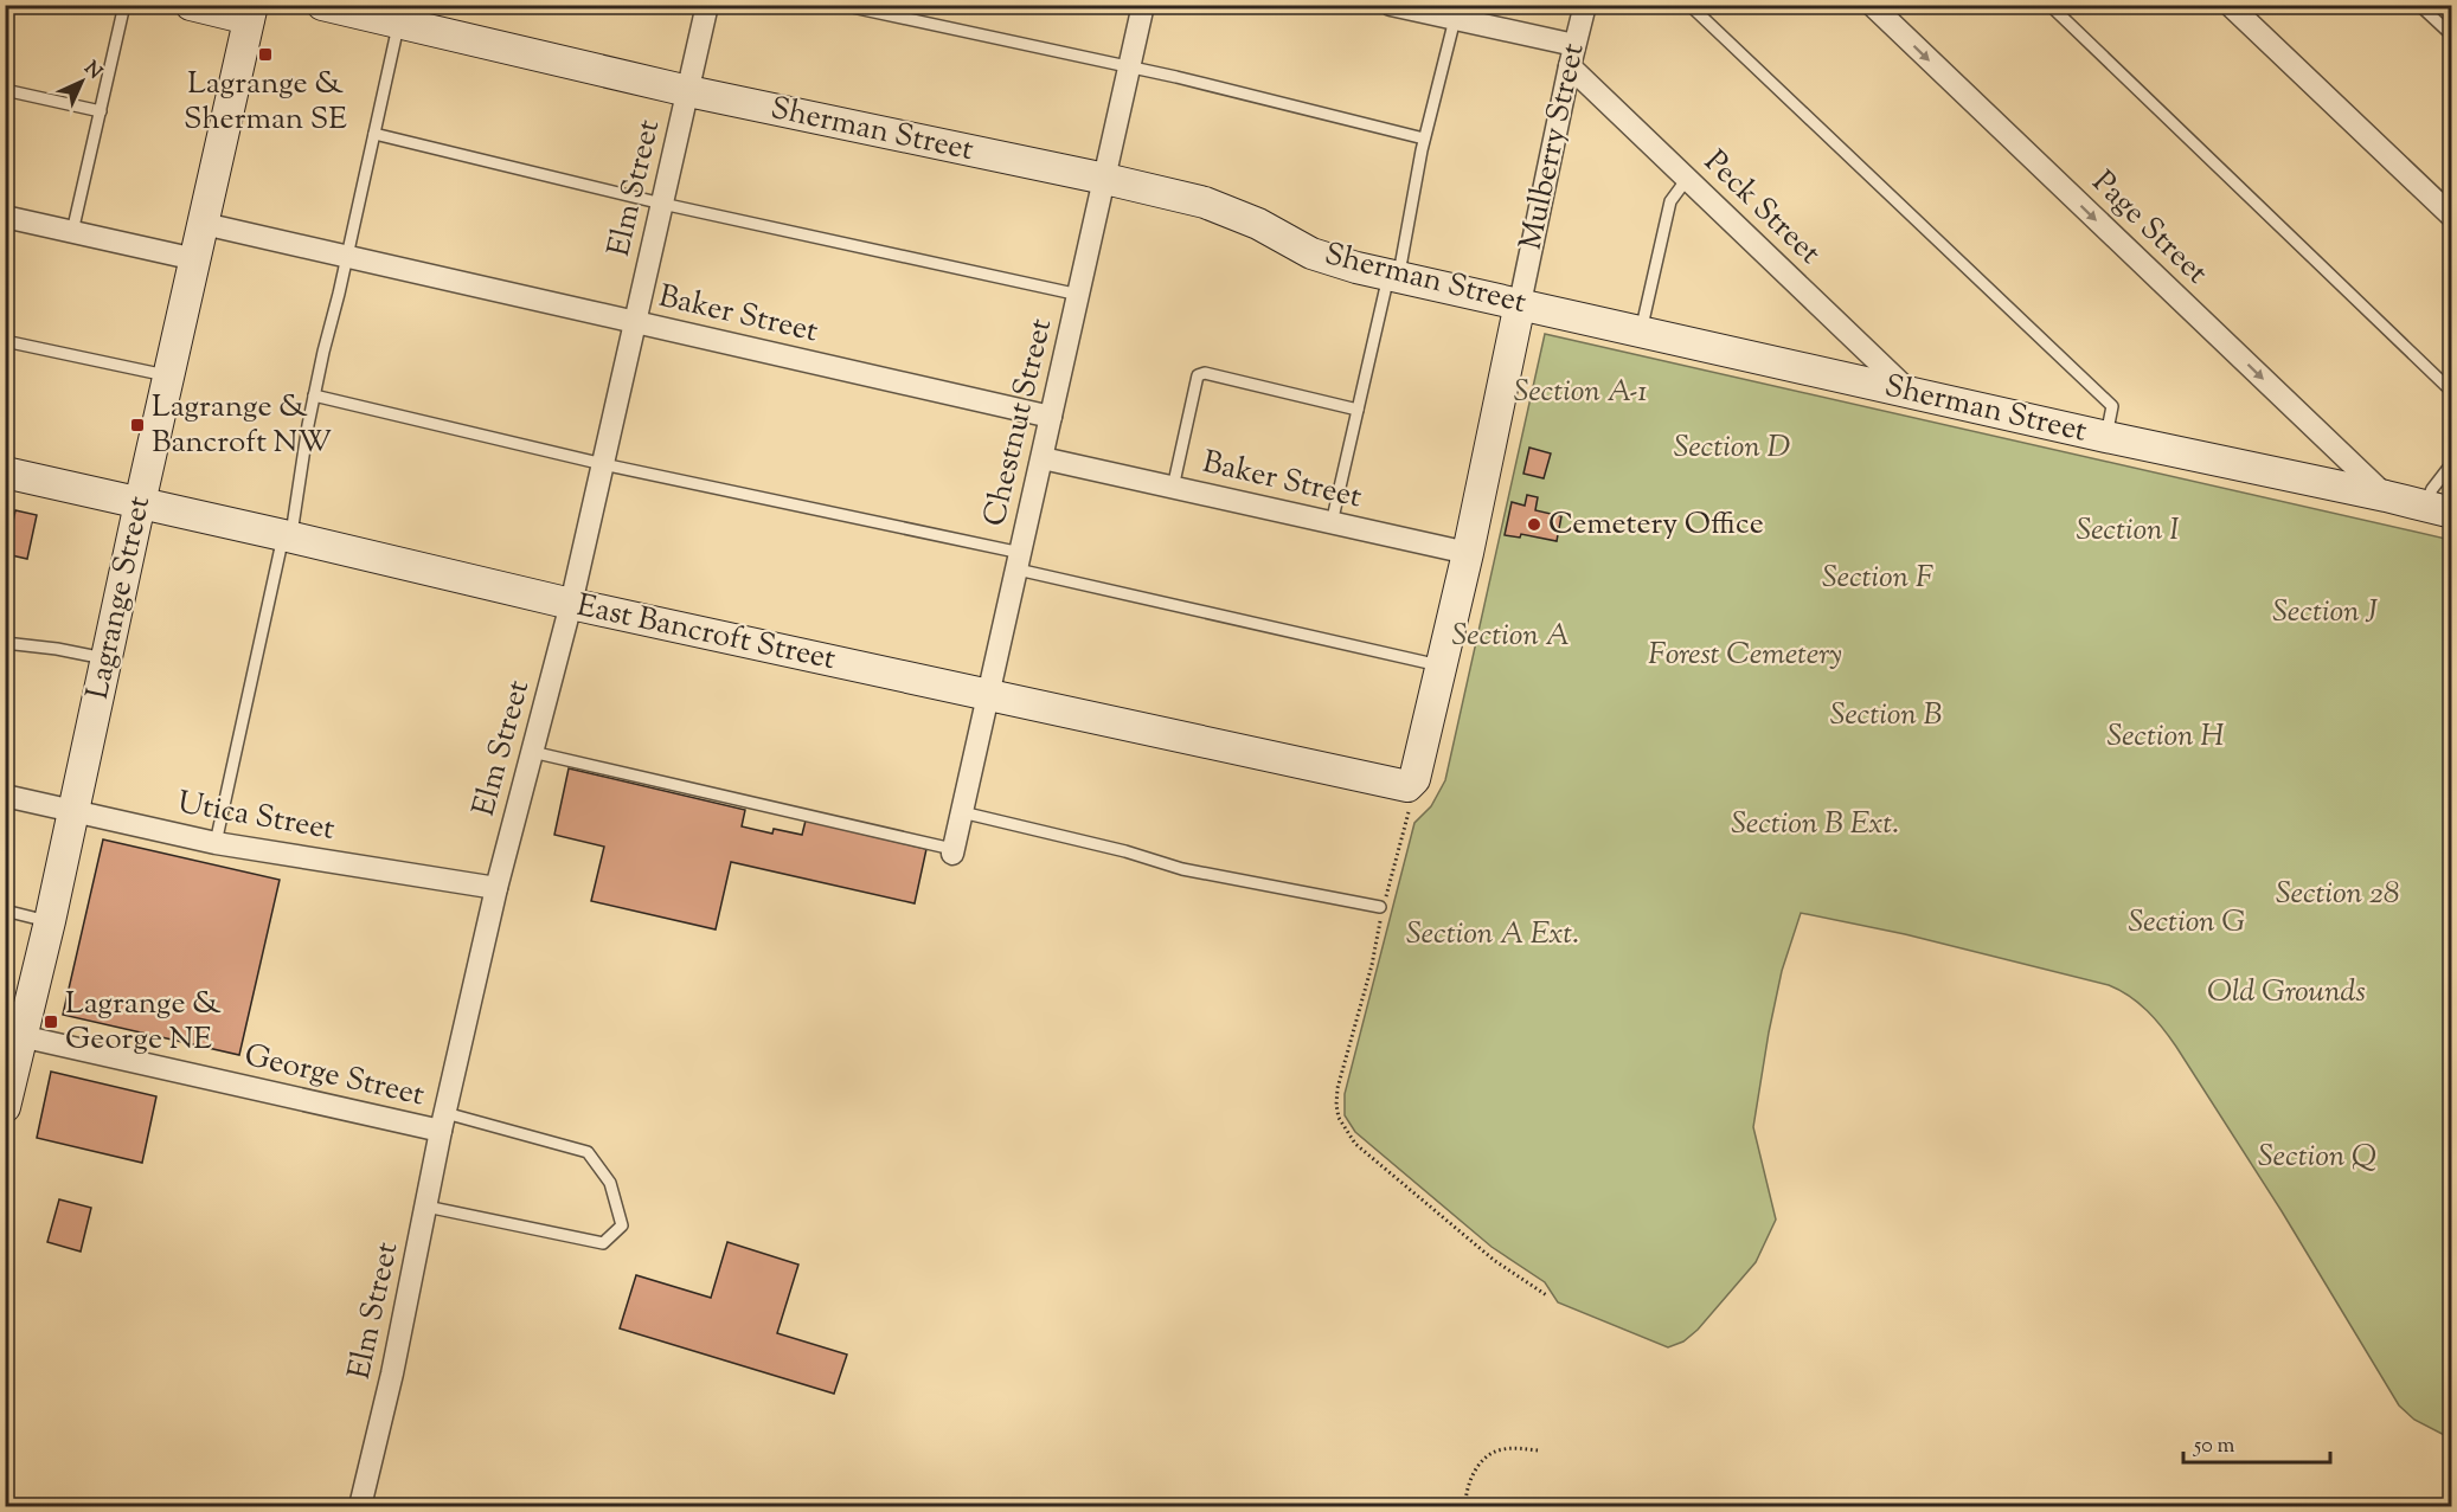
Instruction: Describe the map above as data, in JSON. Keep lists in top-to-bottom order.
{
  "streets": {
    "street": [
      "Sherman Street",
      "Mulberry Street",
      "Elm Street",
      "Peck Street",
      "Page Street",
      "Baker Street",
      "Chestnut Street",
      "Lagrange Street",
      "East Bancroft Street",
      "Utica Street",
      "George Street"
    ]
  },
  "crossings": [
    ["Sherman Street", "Mulberry Street"],
    ["Sherman Street", "Elm Street"],
    ["Sherman Street", "Peck Street"],
    ["Sherman Street", "Page Street"],
    ["Sherman Street", "Chestnut Street"],
    ["Mulberry Street", "Peck Street"],
    ["Mulberry Street", "Baker Street"],
    ["Mulberry Street", "East Bancroft Street"],
    ["Elm Street", "Baker Street"],
    ["Elm Street", "East Bancroft Street"],
    ["Elm Street", "Utica Street"],
    ["Elm Street", "George Street"],
    ["Baker Street", "Chestnut Street"],
    ["Baker Street", "Lagrange Street"],
    ["Chestnut Street", "East Bancroft Street"],
    ["Lagrange Street", "East Bancroft Street"],
    ["Lagrange Street", "Utica Street"],
    ["Lagrange Street", "George Street"]
  ],
  "one_way": ["Page Street"],
  "parks": [
    "Section A-1",
    "Section D",
    "Section I",
    "Section F",
    "Section J",
    "Section A",
    "Forest Cemetery",
    "Section B",
    "Section H",
    "Section B Ext.",
    "Section 28",
    "Section G",
    "Section A Ext.",
    "Old Grounds",
    "Section Q"
  ],
  "places": {
    "transit": ["Lagrange & Sherman SE", "Lagrange & Bancroft NW", "Lagrange & George NE"],
    "other": ["Cemetery Office"]
  },
  "scale_bar": "50 m",
  "north": "top right"
}
